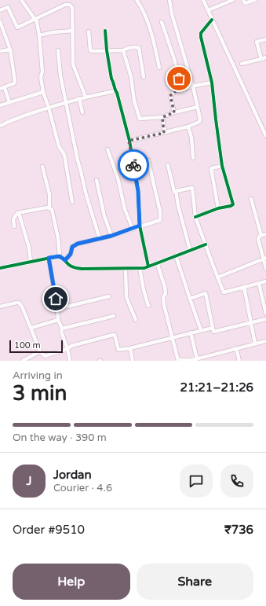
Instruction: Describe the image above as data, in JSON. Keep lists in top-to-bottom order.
{
  "scale_bar": "100 m",
  "page": {
    "scale": "100 m",
    "heading": ["3 min", "Arriving in", "21:21–21:26"],
    "panel": [
      "Jordan",
      "Courier · 4.6",
      "Order #9510",
      "₹736"
    ],
    "bar": "On the way · 390 m",
    "round": "J",
    "buttons": ["Help", "Share"]
  }
}
